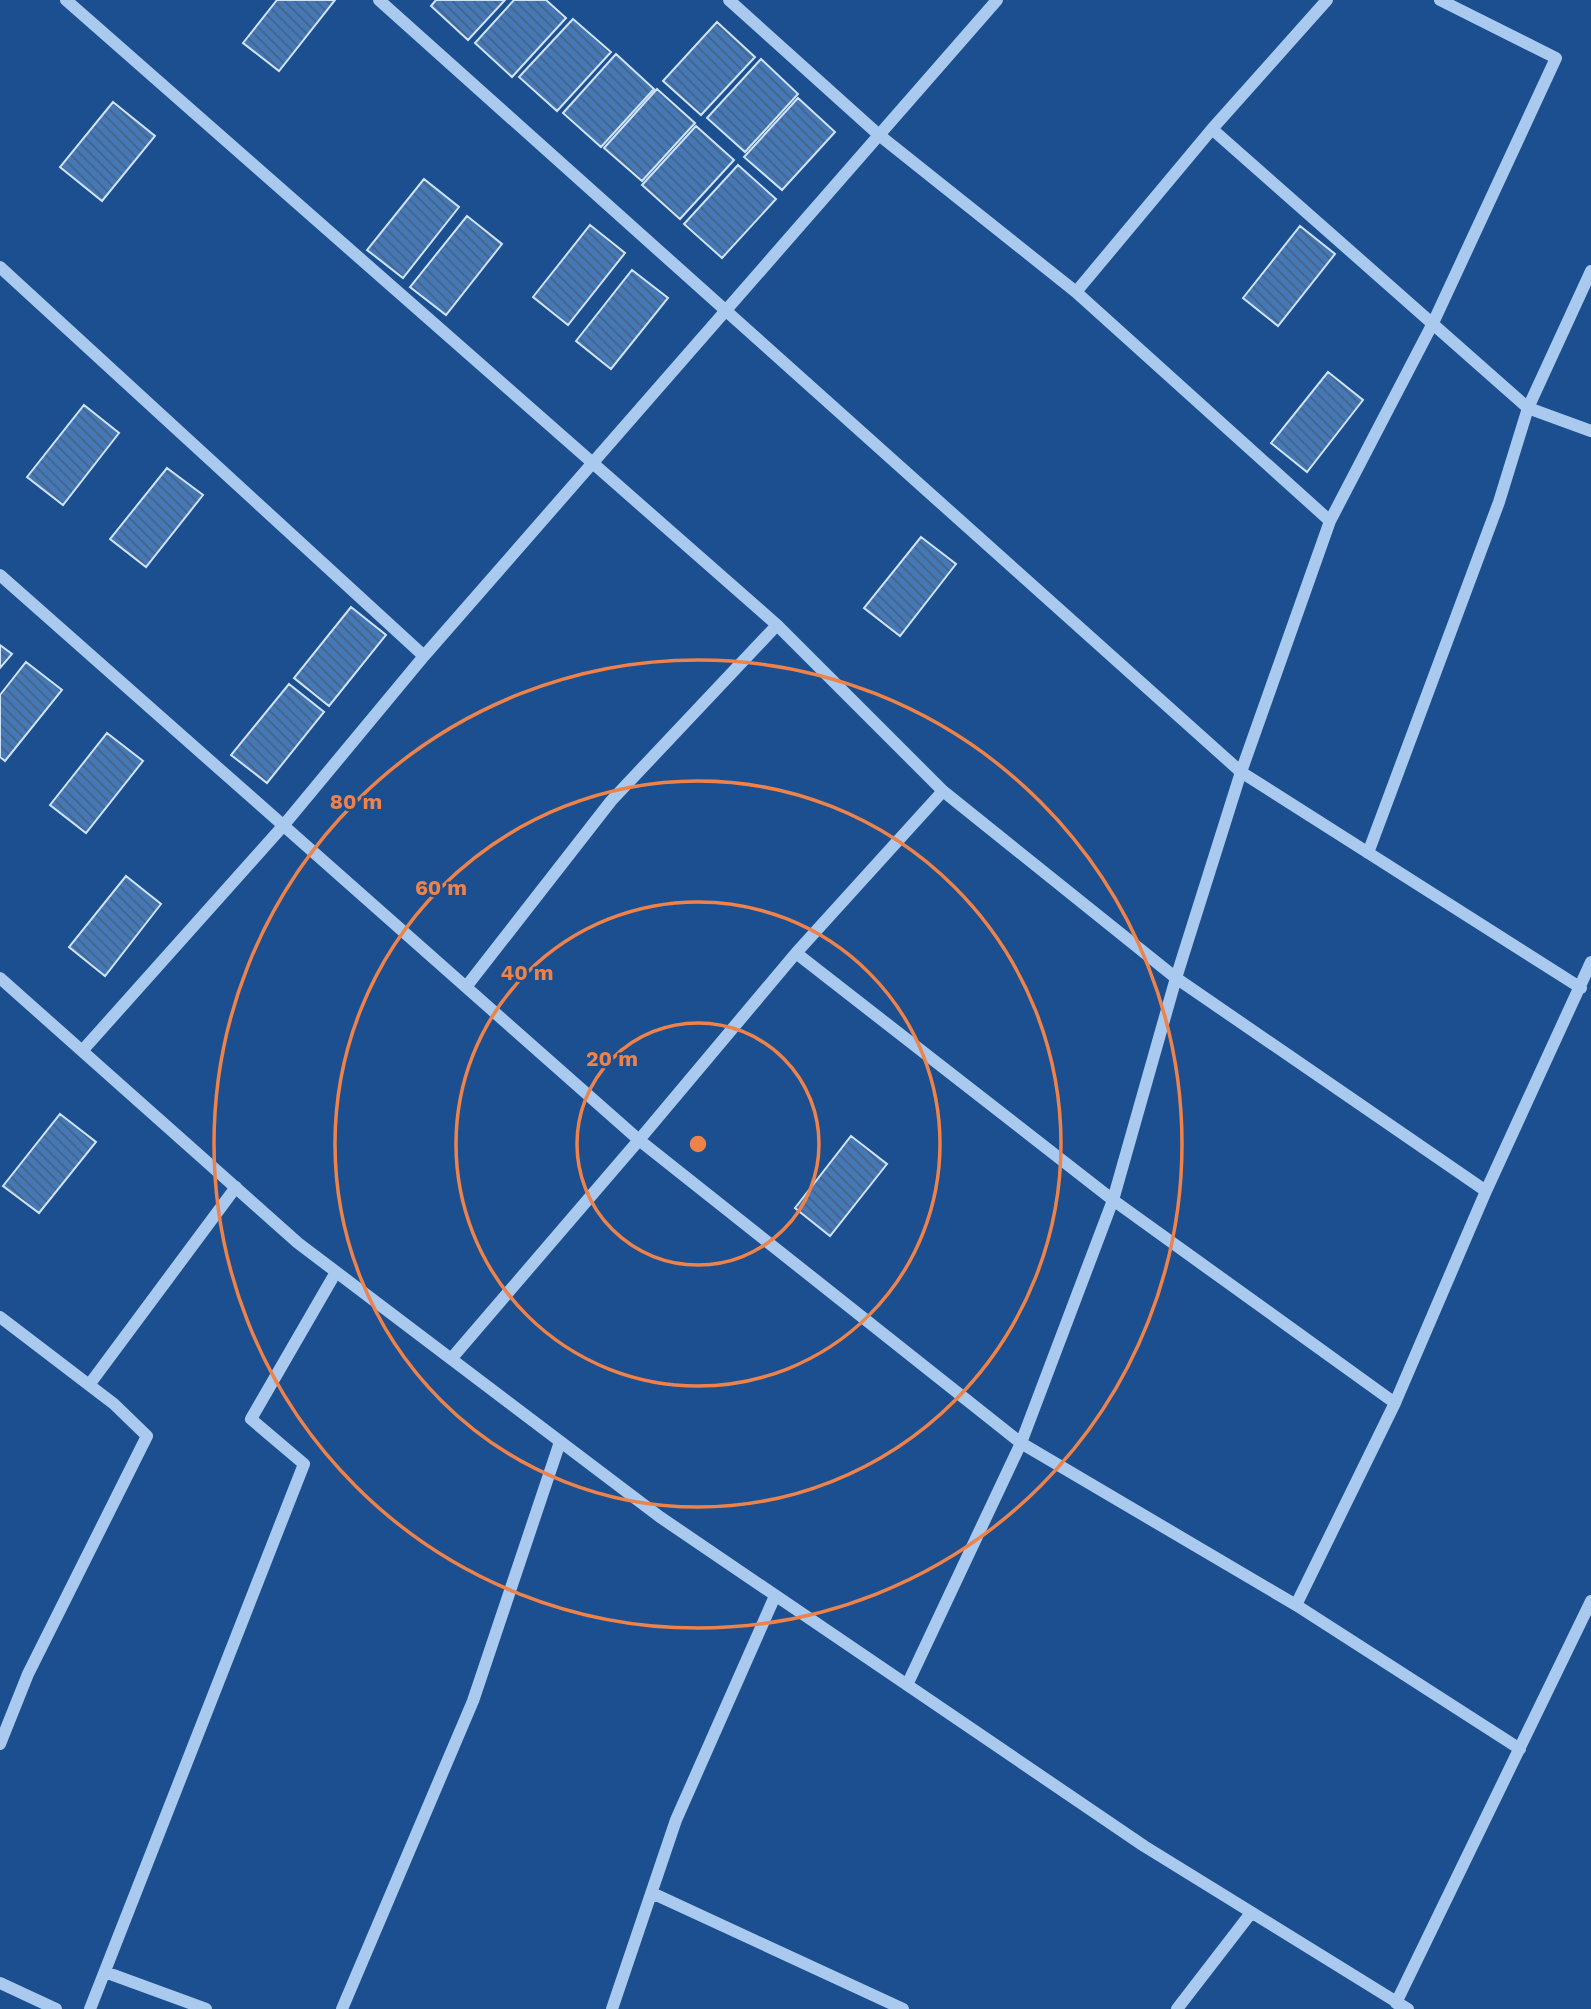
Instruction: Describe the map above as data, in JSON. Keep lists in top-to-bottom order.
{
  "rings": [
    "80 m",
    "60 m",
    "40 m",
    "20 m"
  ]
}
